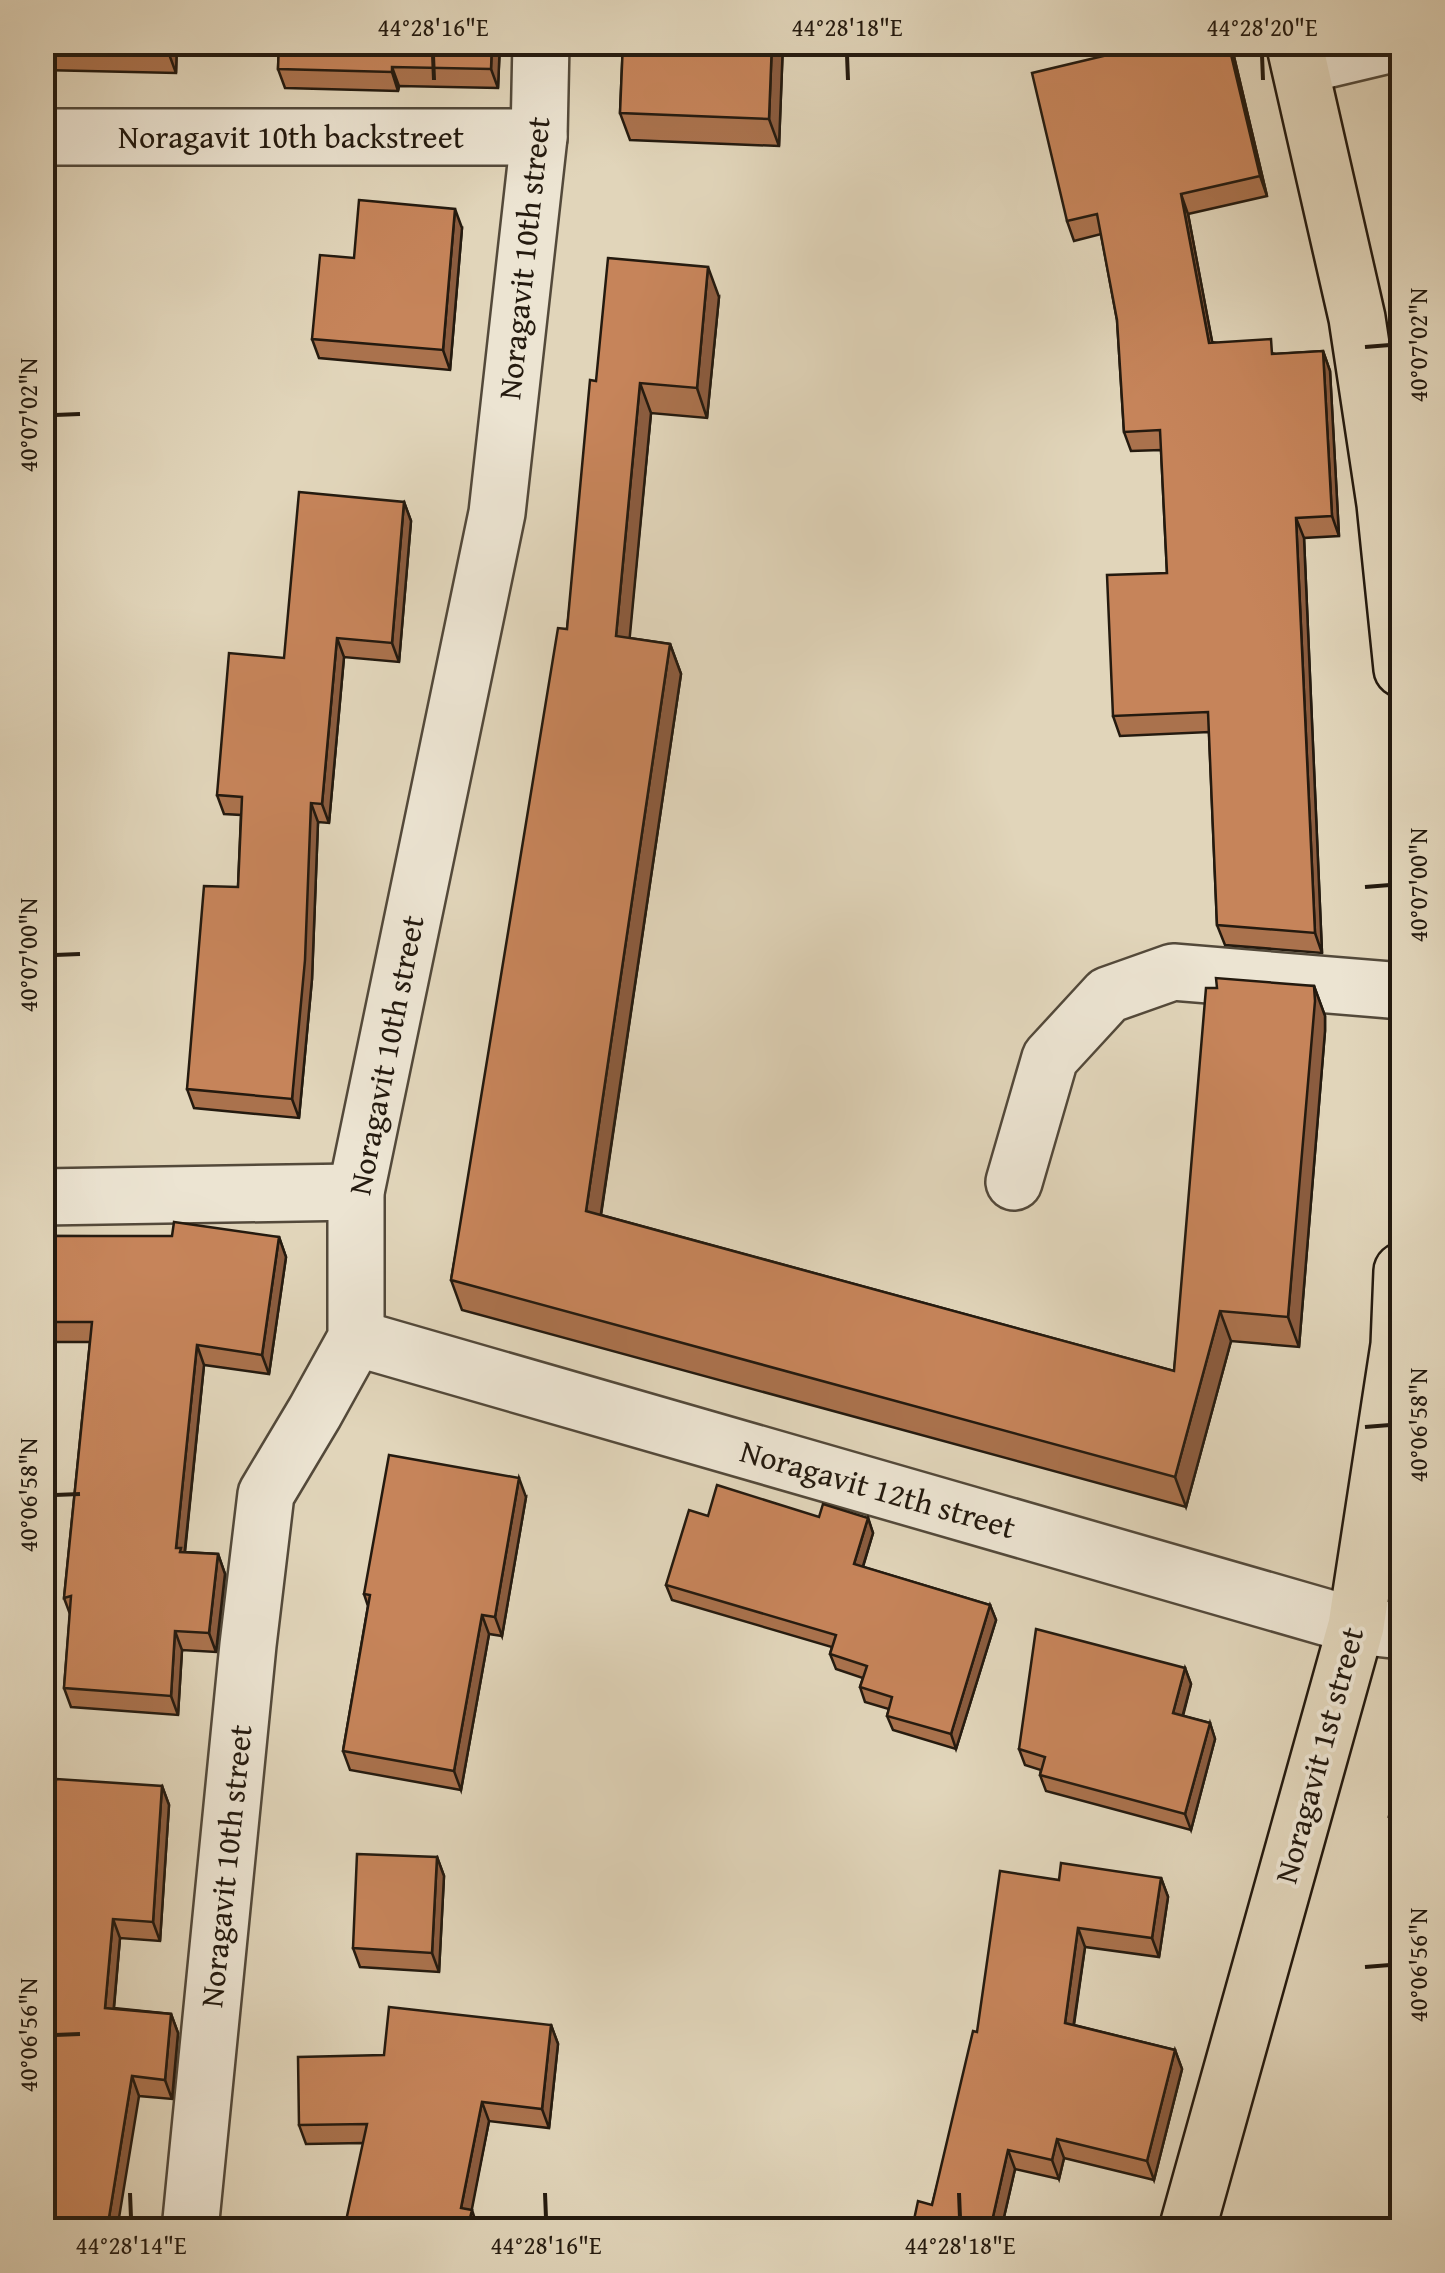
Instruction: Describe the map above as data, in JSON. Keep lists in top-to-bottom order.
{
  "streets": {
    "main road": ["Noragavit 1st street"],
    "street": ["Noragavit 10th backstreet", "Noragavit 10th street", "Noragavit 12th street"]
  },
  "crossings": [
    ["Noragavit 10th backstreet", "Noragavit 10th street"],
    ["Noragavit 10th street", "Noragavit 12th street"],
    ["Noragavit 12th street", "Noragavit 1st street"]
  ],
  "coordinates": [
    "44°28'16\"E",
    "44°28'18\"E",
    "44°28'20\"E",
    "40°07'02\"N",
    "40°07'00\"N",
    "40°06'58\"N",
    "40°06'56\"N",
    "44°28'14\"E"
  ]
}
